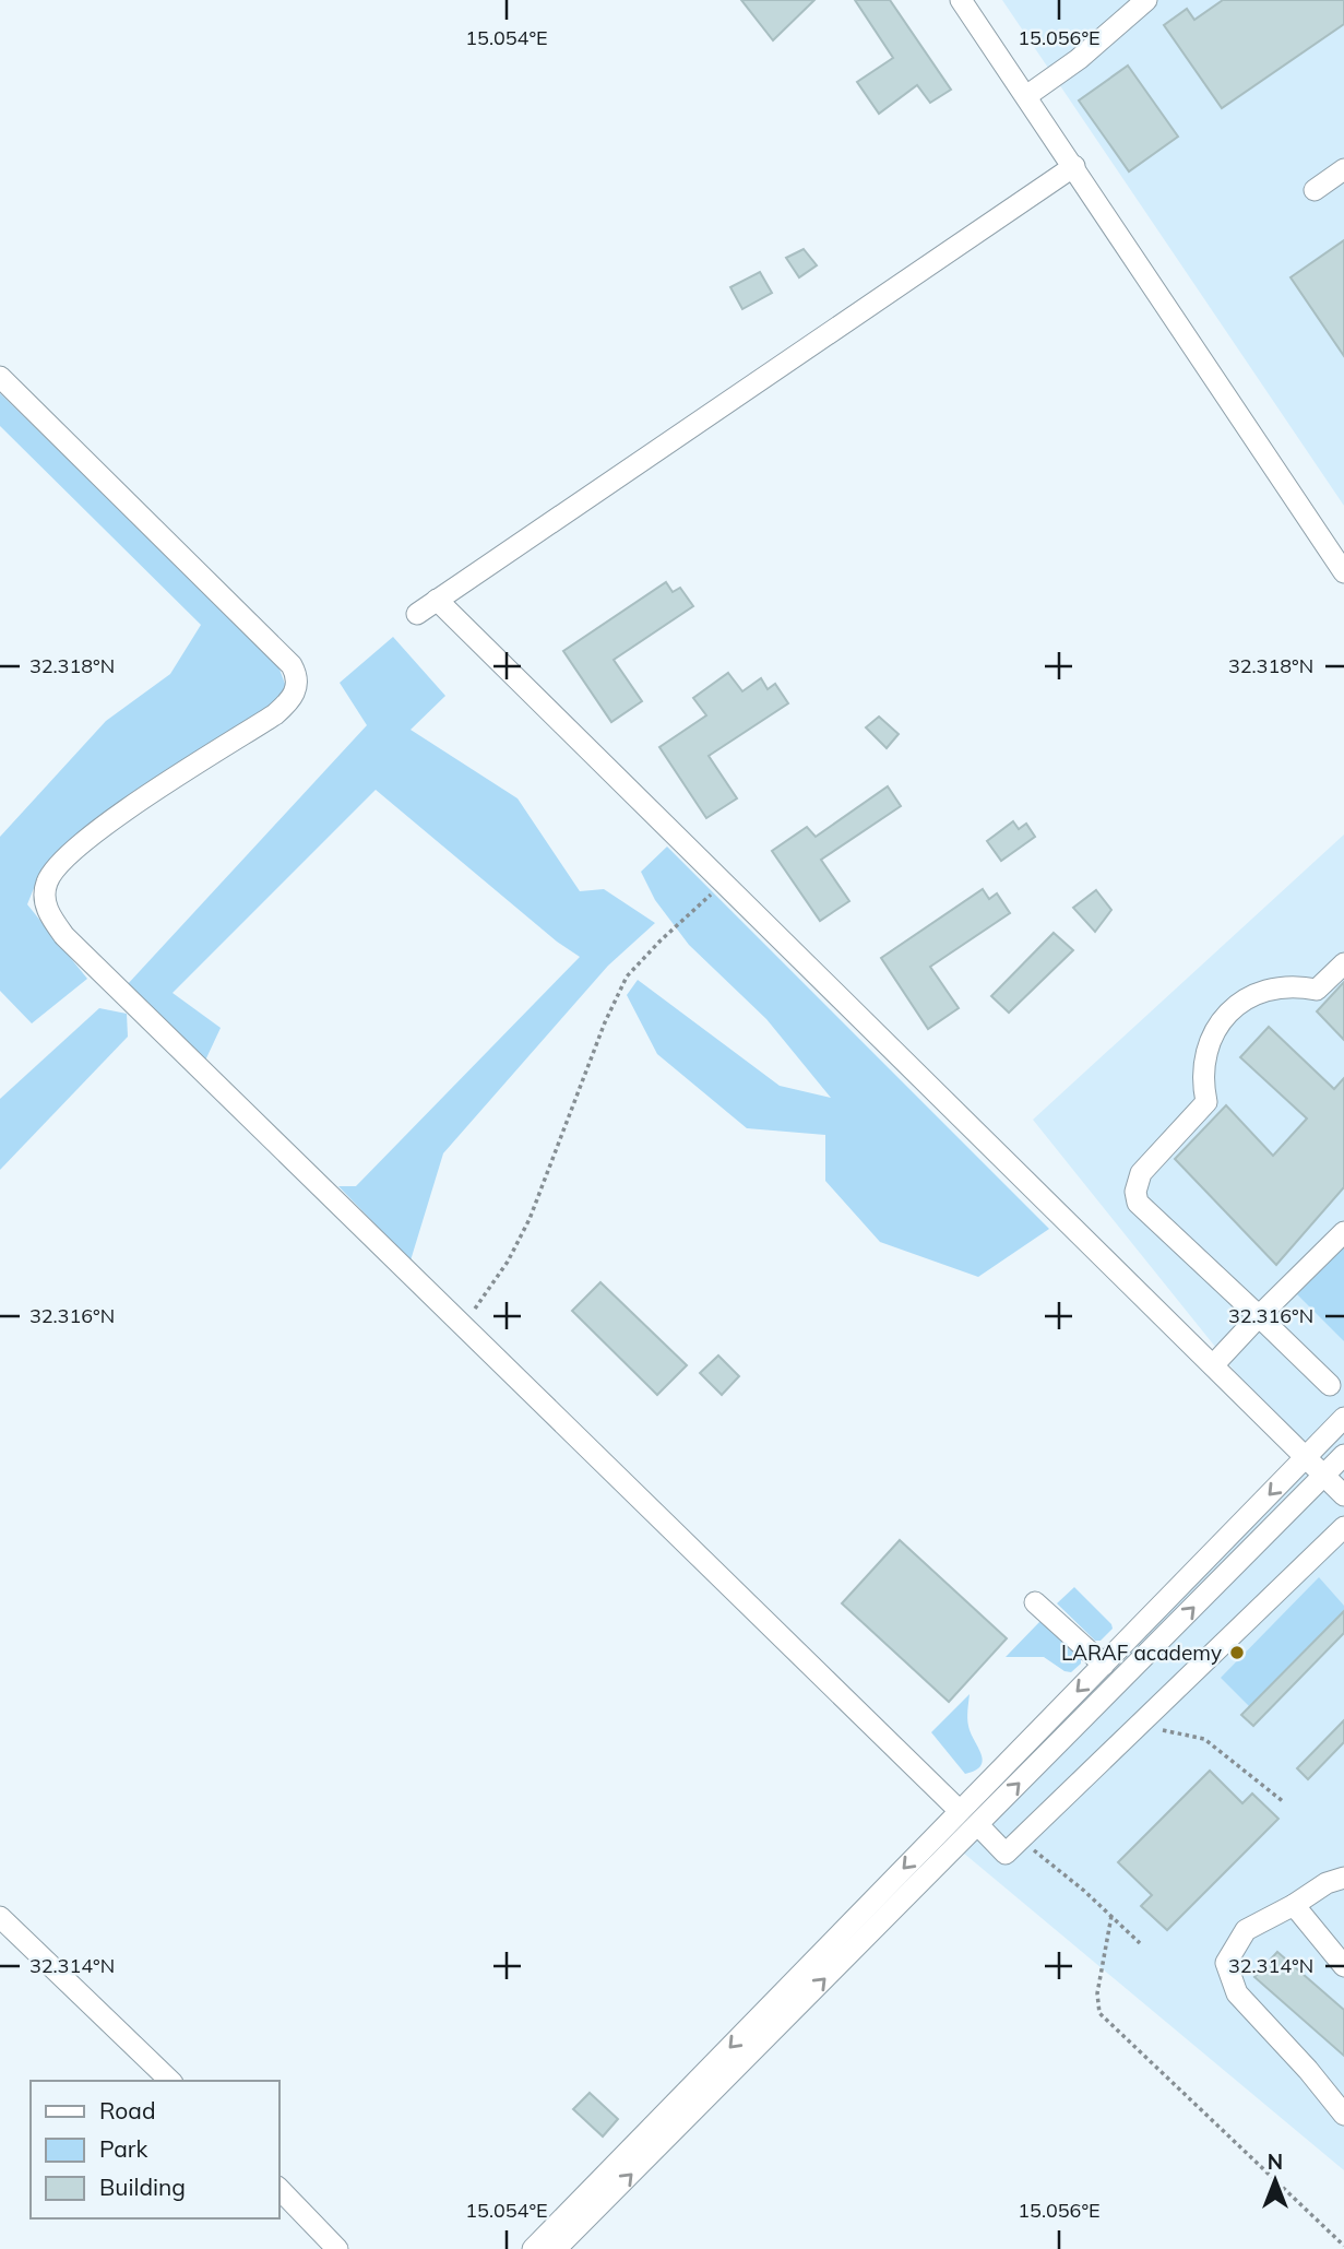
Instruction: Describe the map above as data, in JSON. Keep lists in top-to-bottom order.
{
  "places": ["LARAF academy"],
  "legend": ["Road", "Park", "Building"],
  "north": "top",
  "coordinates": [
    "15.054°E",
    "15.056°E",
    "32.318°N",
    "32.316°N",
    "32.314°N"
  ]
}
